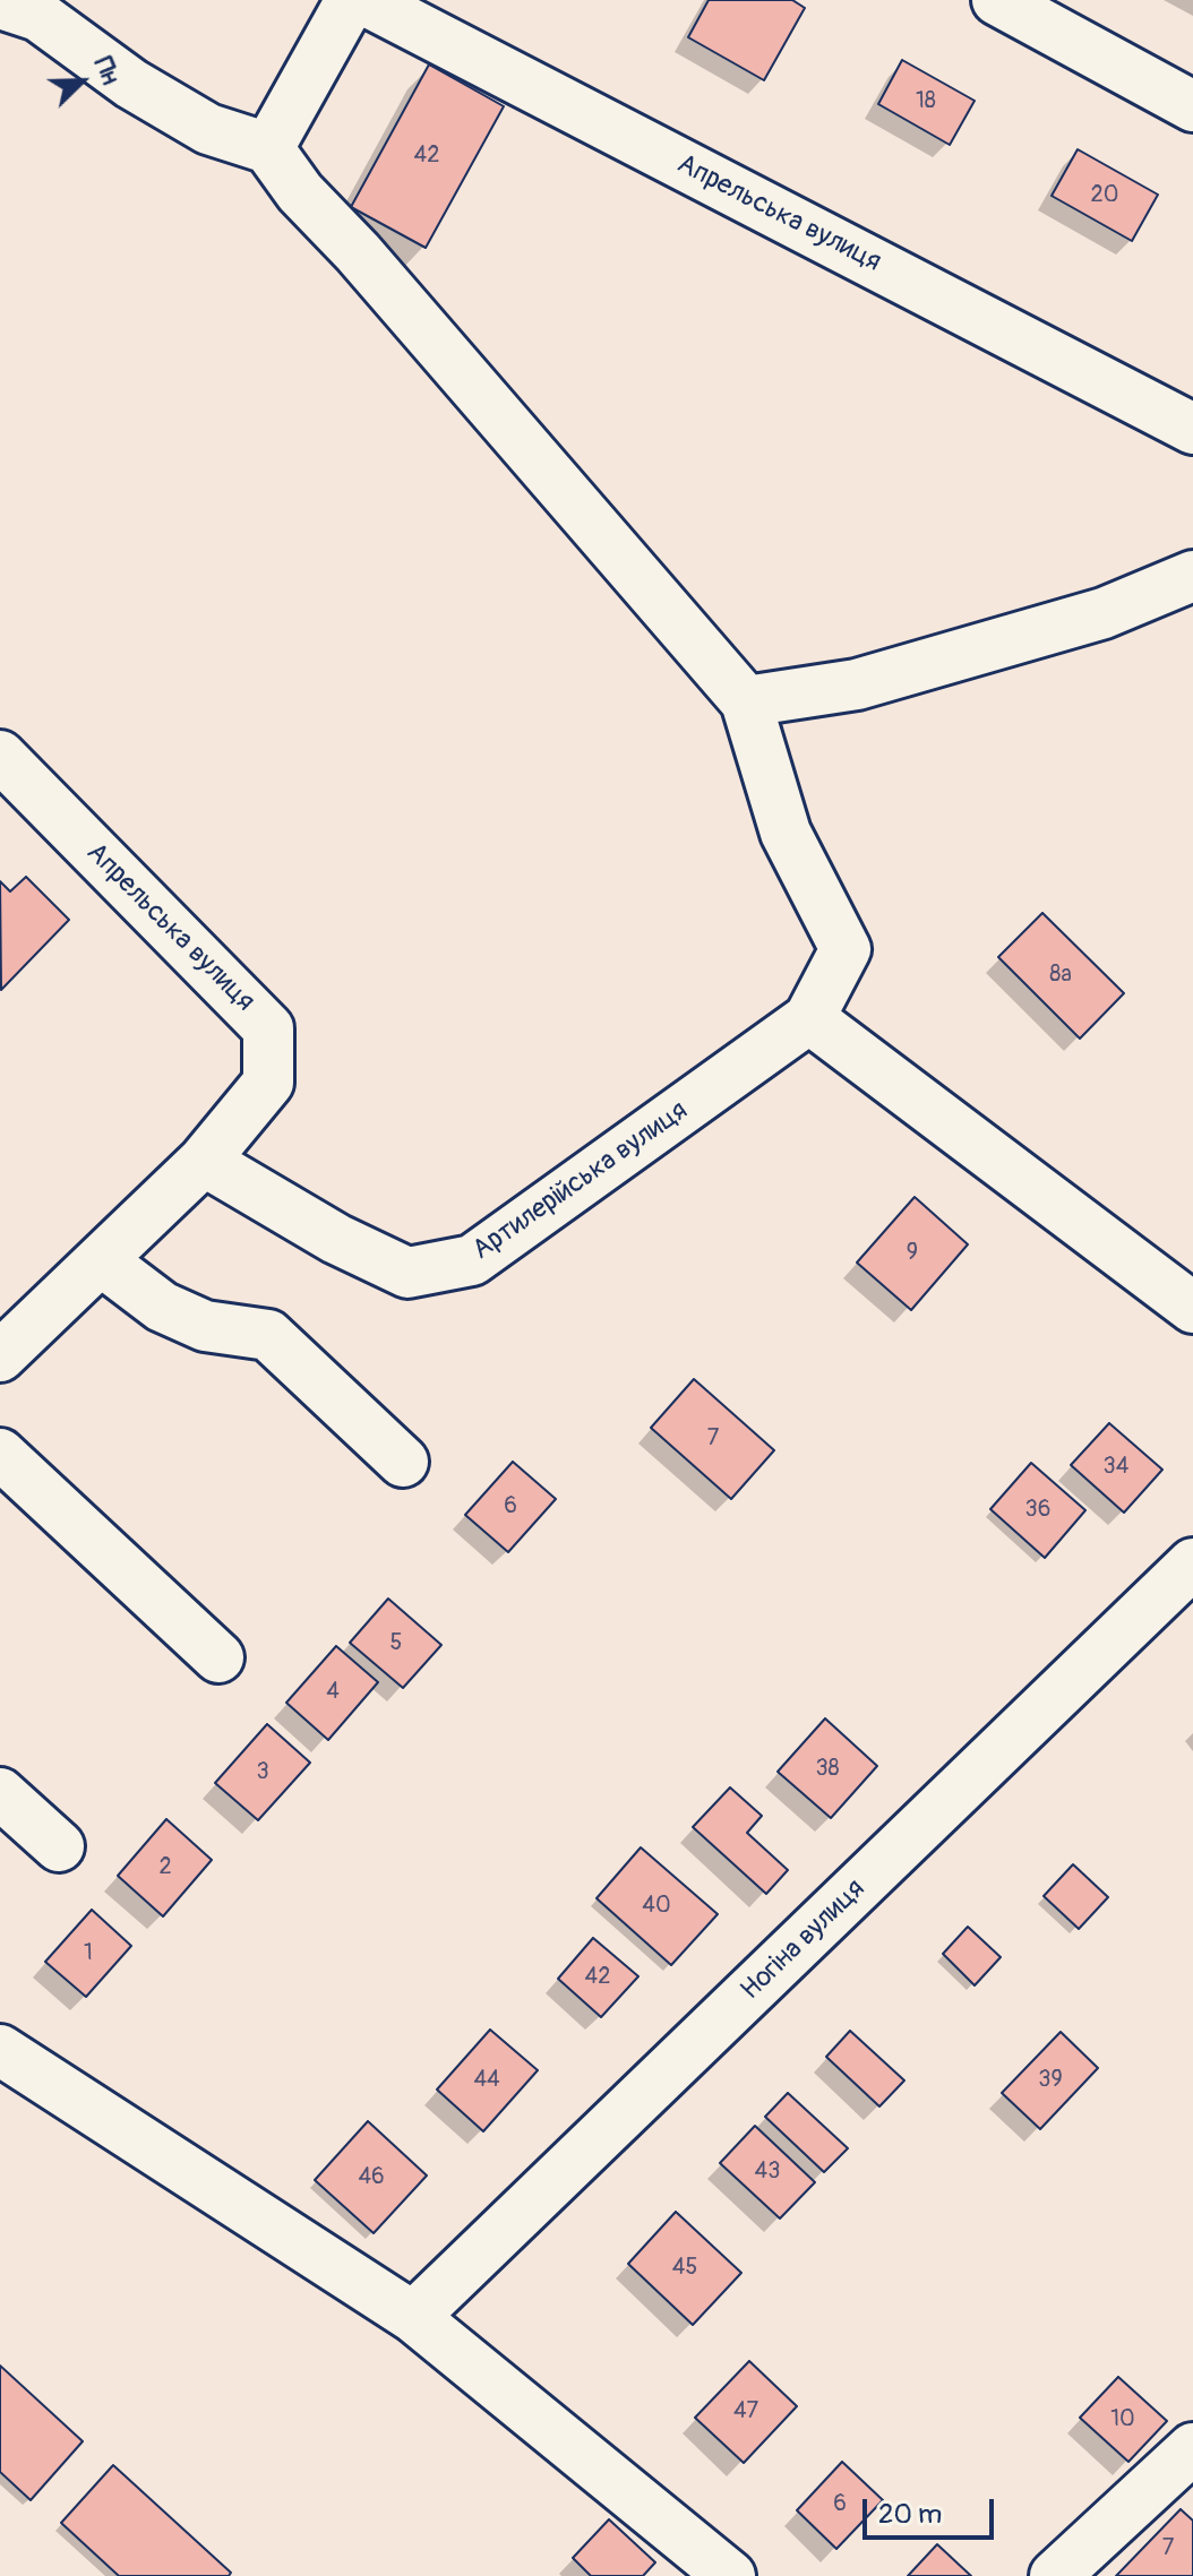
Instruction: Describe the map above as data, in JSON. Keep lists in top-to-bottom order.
{
  "streets": {
    "street": ["Апрельська вулиця", "Артилерійська вулиця", "Ногіна вулиця"]
  },
  "crossings": [
    ["Апрельська вулиця", "Артилерійська вулиця"]
  ],
  "house_numbers": [
    "18",
    "42",
    "20",
    "8а",
    "9",
    "7",
    "34",
    "6",
    "36",
    "5",
    "4",
    "38",
    "3",
    "2",
    "40",
    "1",
    "42",
    "44",
    "39",
    "43",
    "46",
    "45",
    "47",
    "10",
    "6",
    "7"
  ],
  "scale_bar": "20 m",
  "north": "top right"
}
